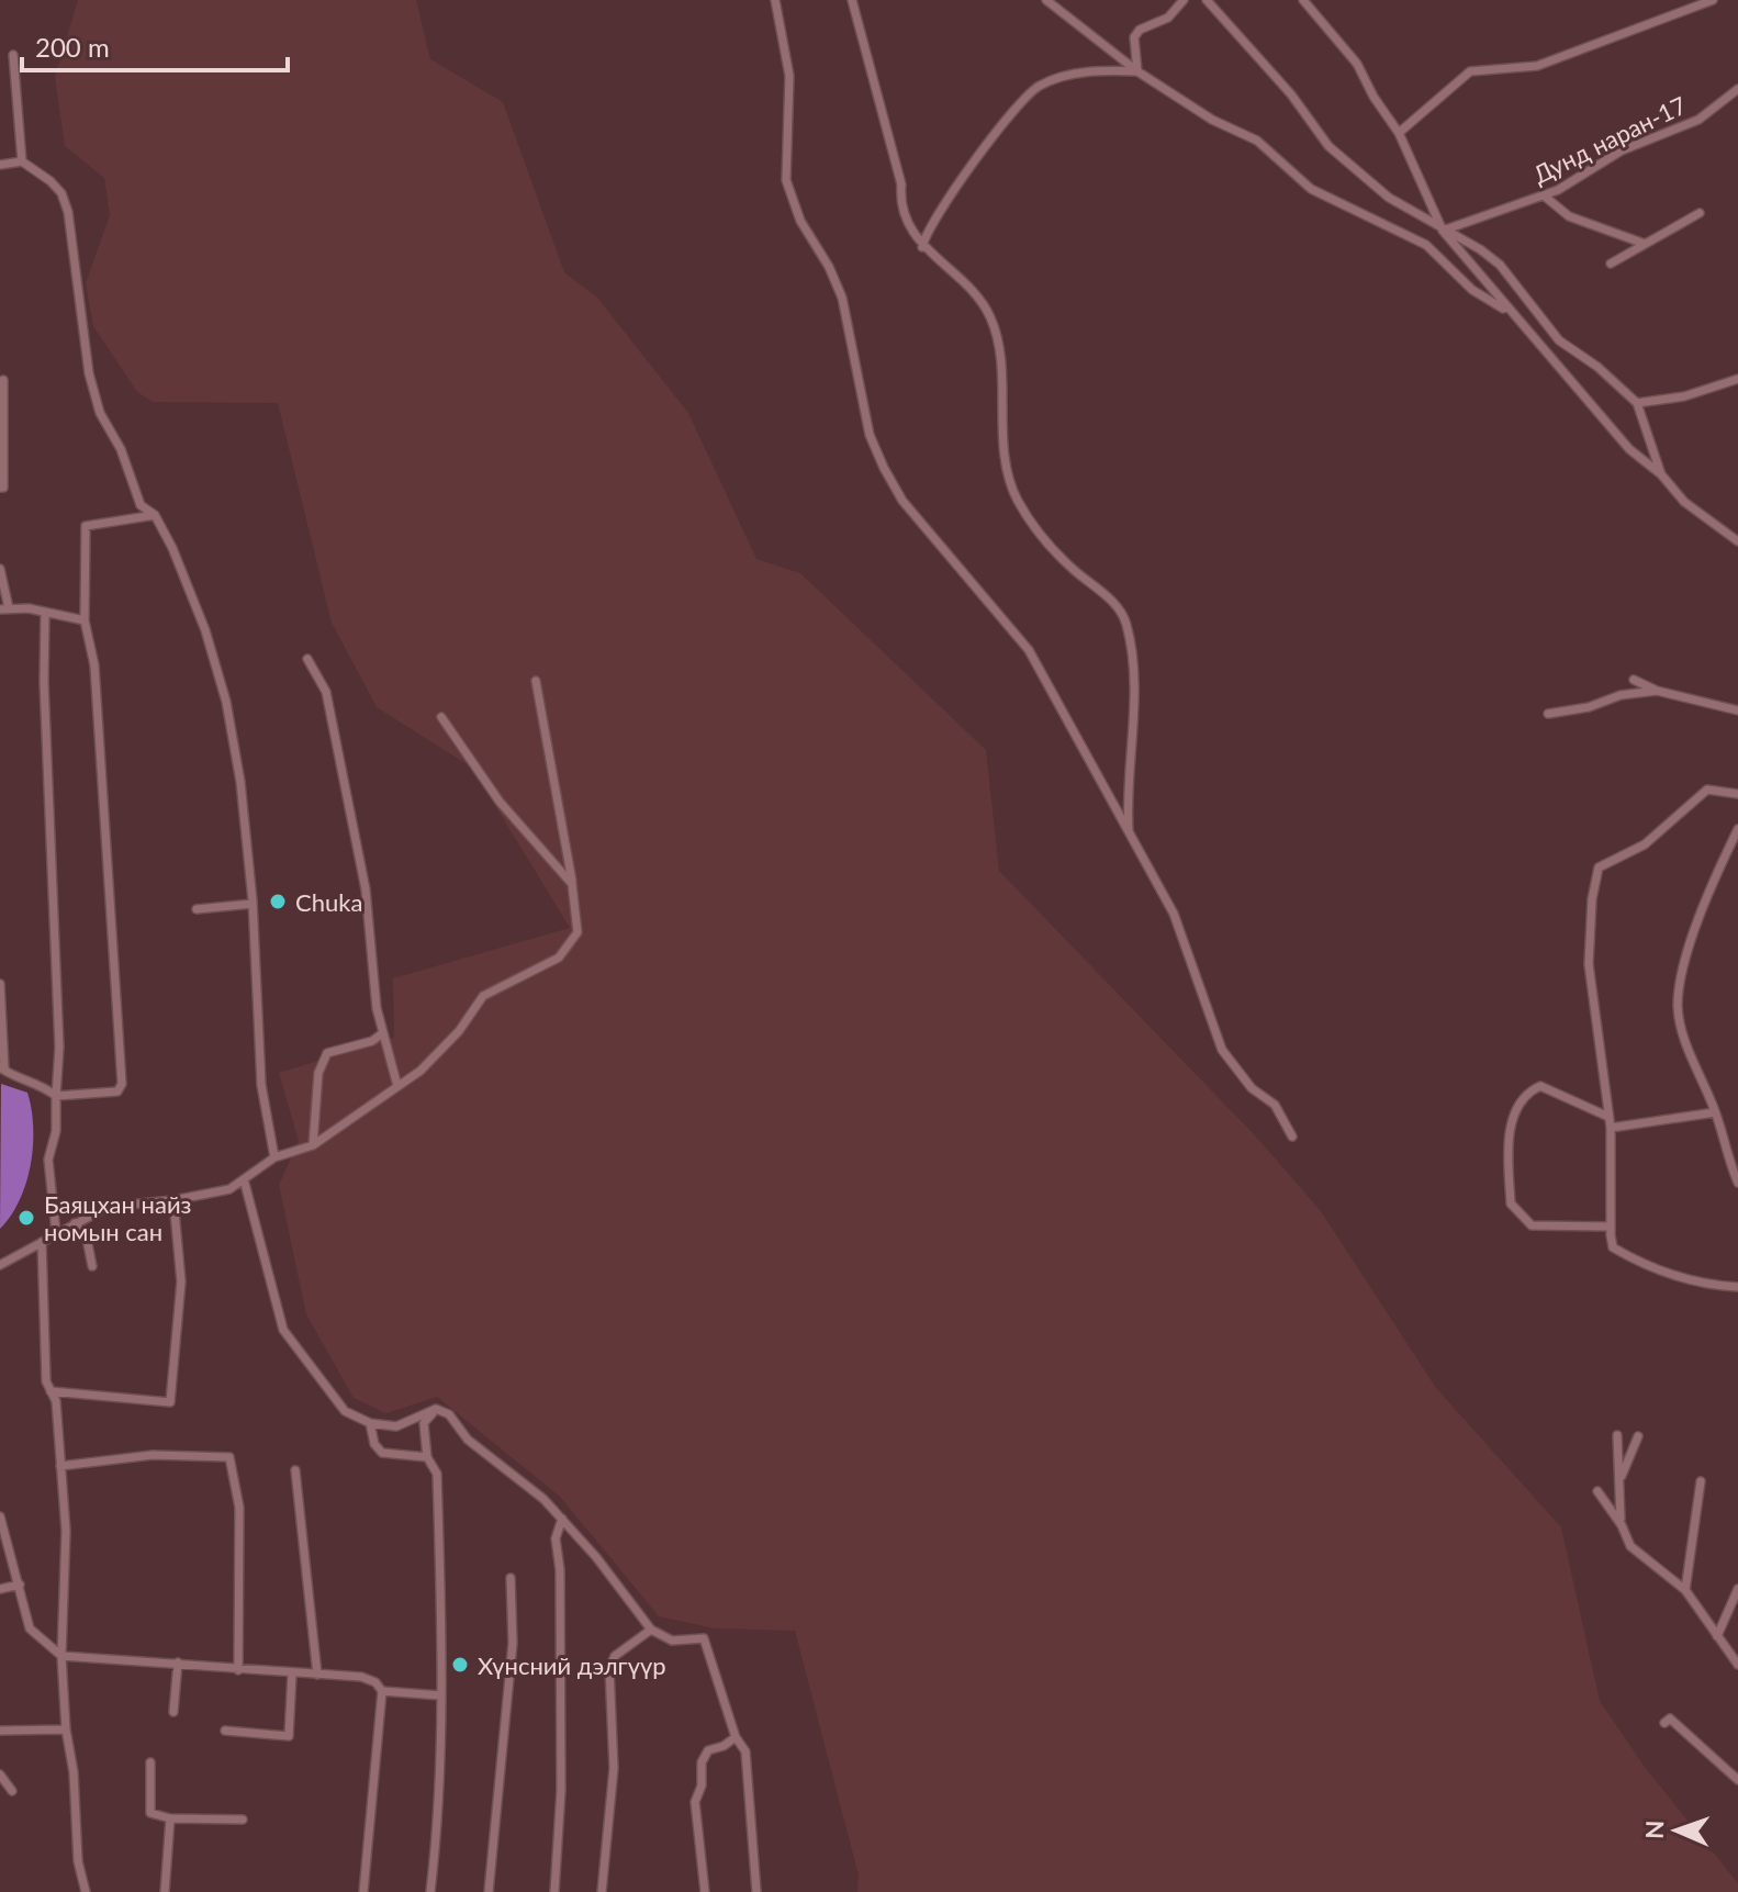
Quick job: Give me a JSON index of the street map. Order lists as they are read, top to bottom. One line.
{"streets":{"street":["Дунд наран-17"]},"places":["Chuka","Баяцхан найз номын сан","Хүнсний дэлгүүр"],"scale_bar":"200 m","north":"left"}
